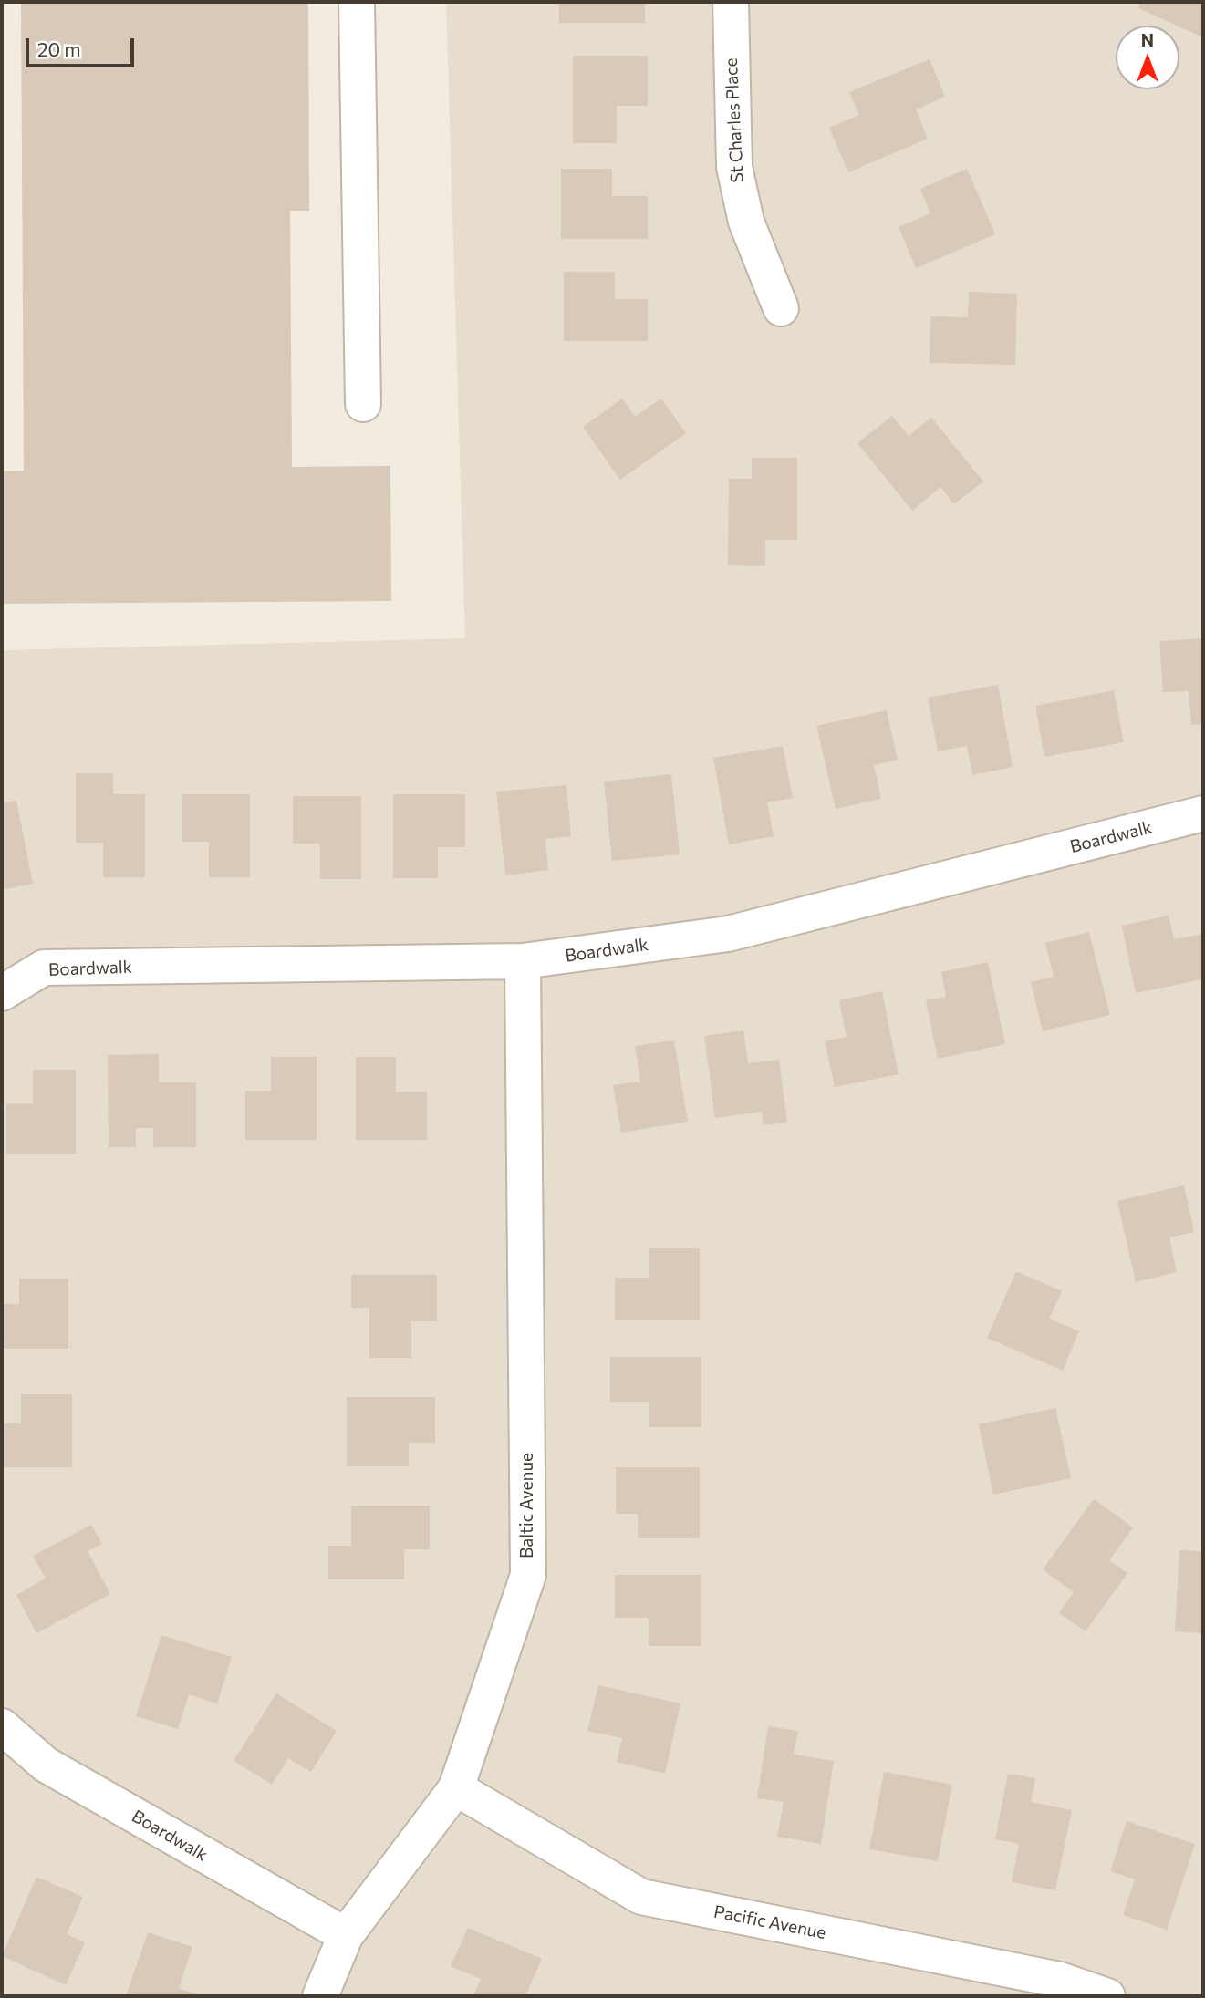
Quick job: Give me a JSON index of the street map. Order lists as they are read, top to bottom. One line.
{"streets":{"street":["St Charles Place","Boardwalk","Baltic Avenue","Pacific Avenue"]},"crossings":[["Boardwalk","Baltic Avenue"],["Baltic Avenue","Pacific Avenue"]],"scale_bar":"20 m","north":"top"}
